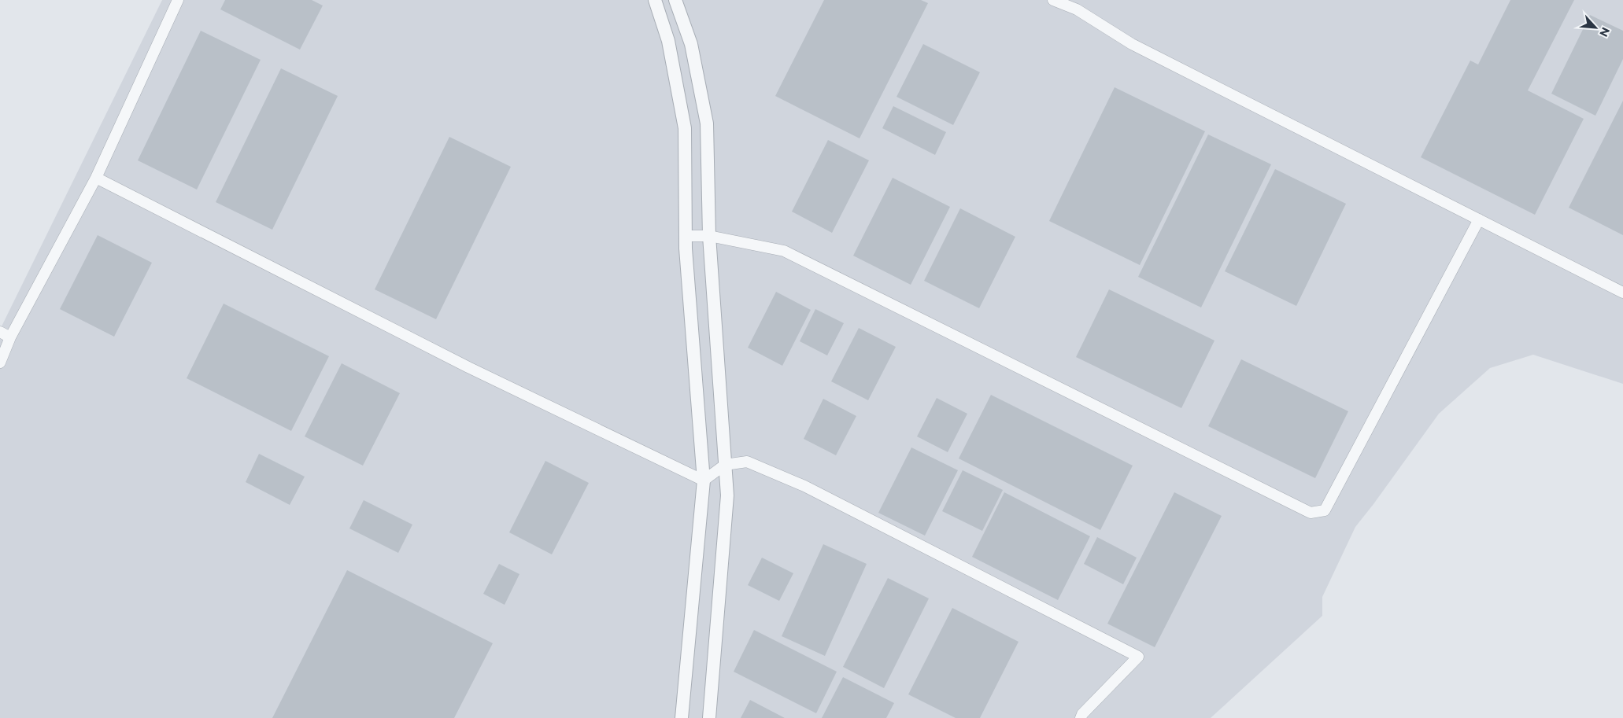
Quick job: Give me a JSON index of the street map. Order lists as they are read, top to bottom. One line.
{"north":"bottom right"}
